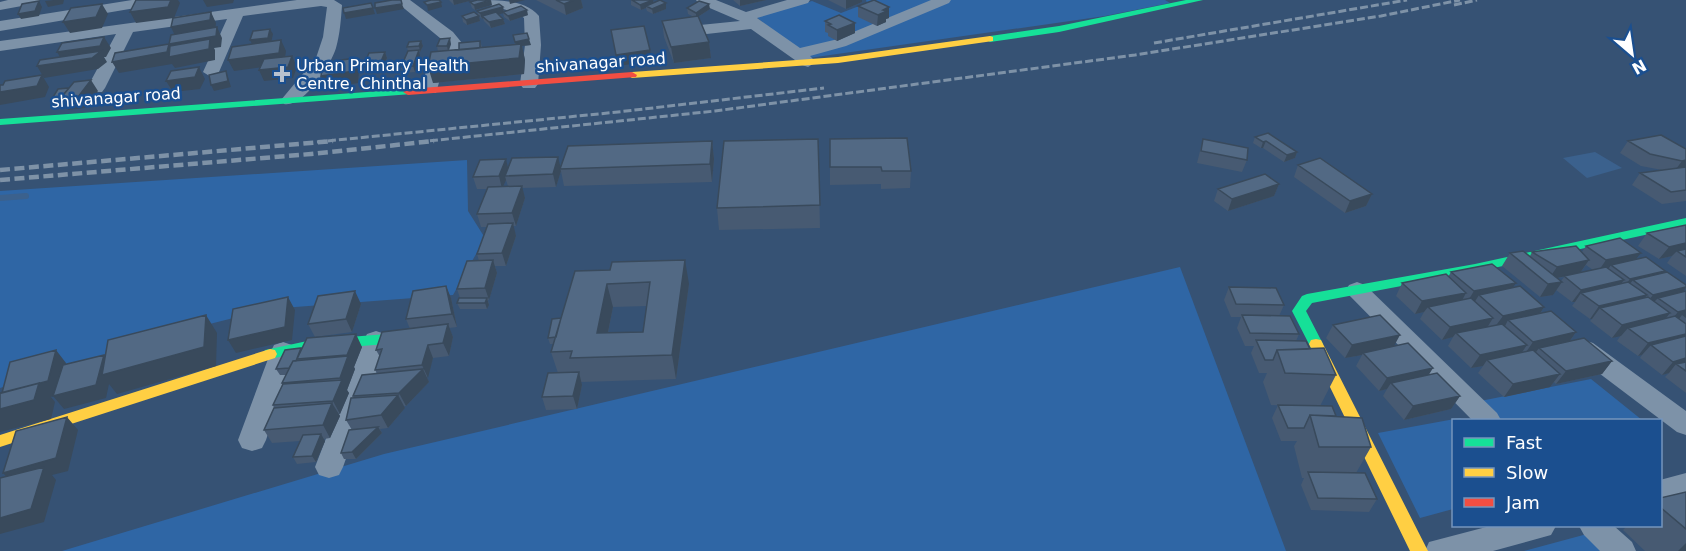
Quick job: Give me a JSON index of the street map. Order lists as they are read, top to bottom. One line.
{"streets":{"street":["shivanagar road"]},"places":{"health":["Urban Primary Health Centre, Chinthal"]},"legend":["Fast","Slow","Jam"],"north":"bottom right"}
